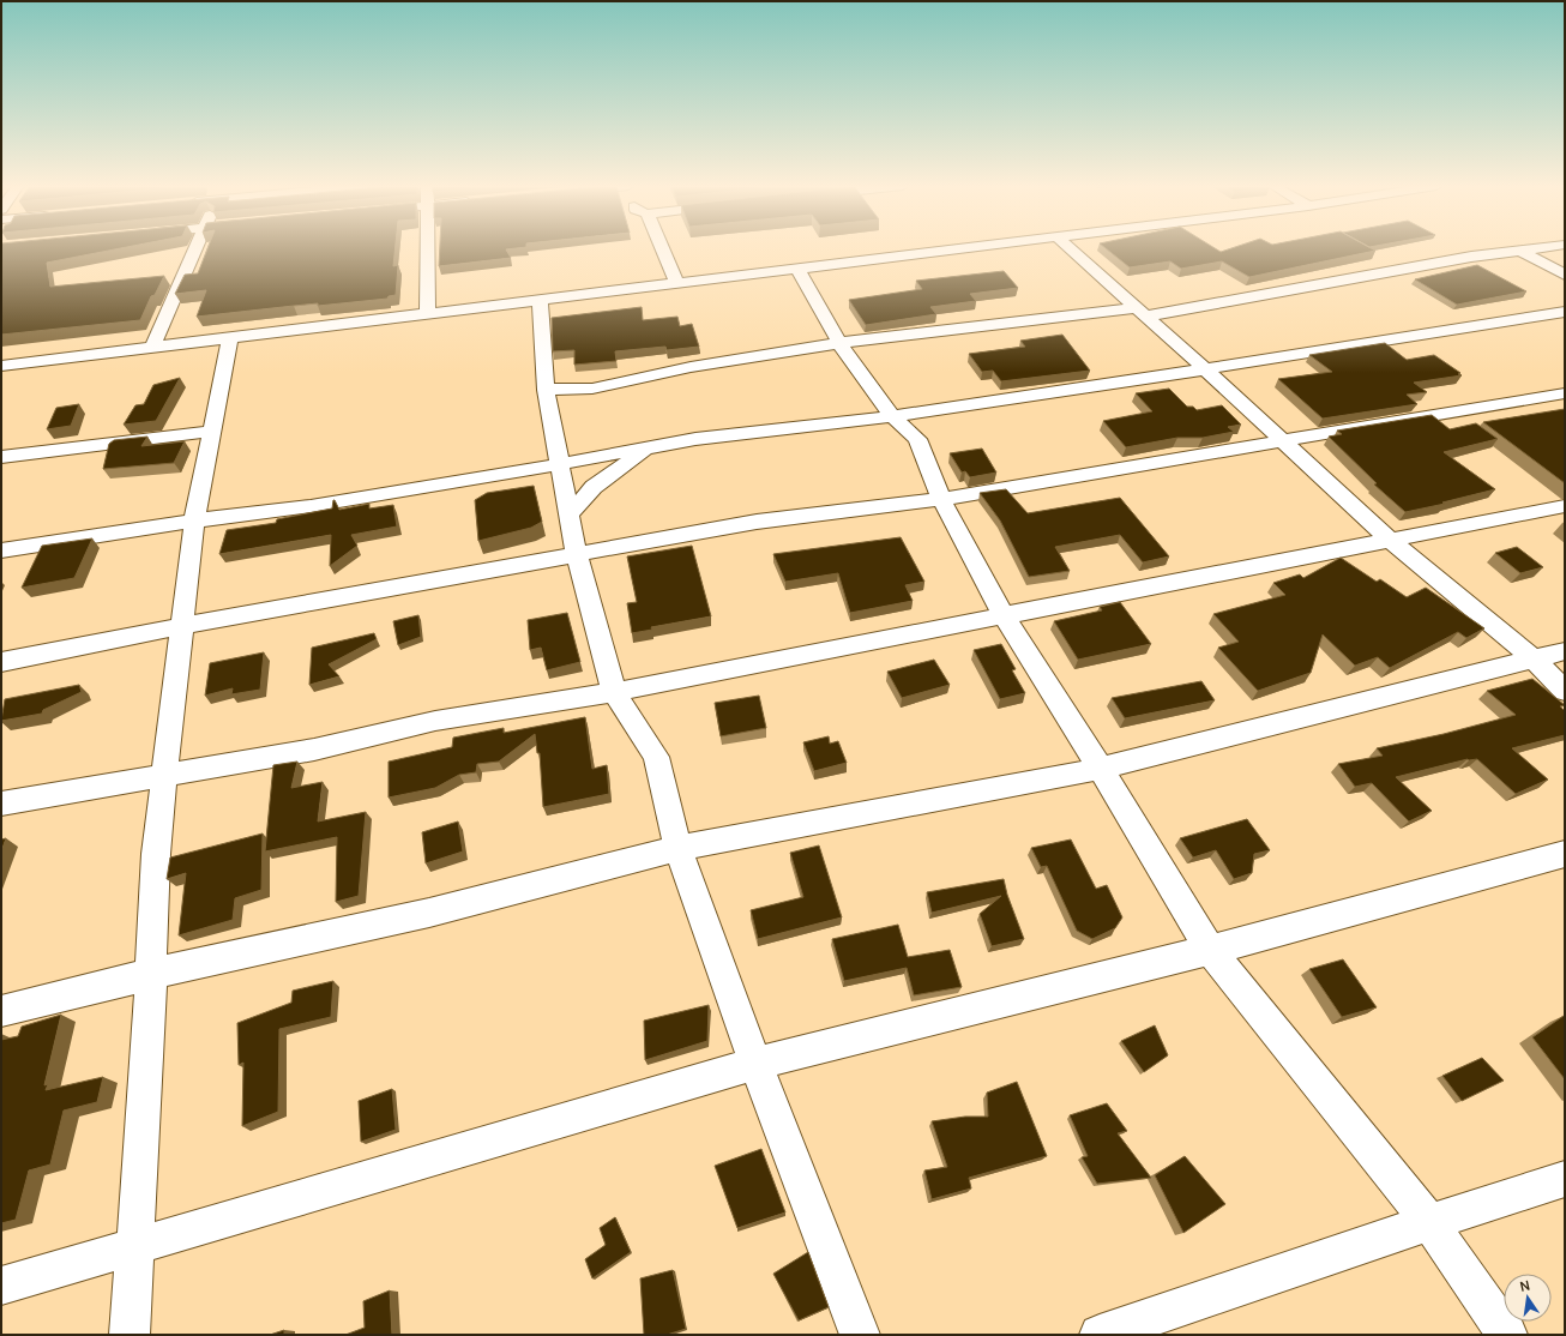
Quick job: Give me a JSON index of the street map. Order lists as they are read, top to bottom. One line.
{"north":"top"}
